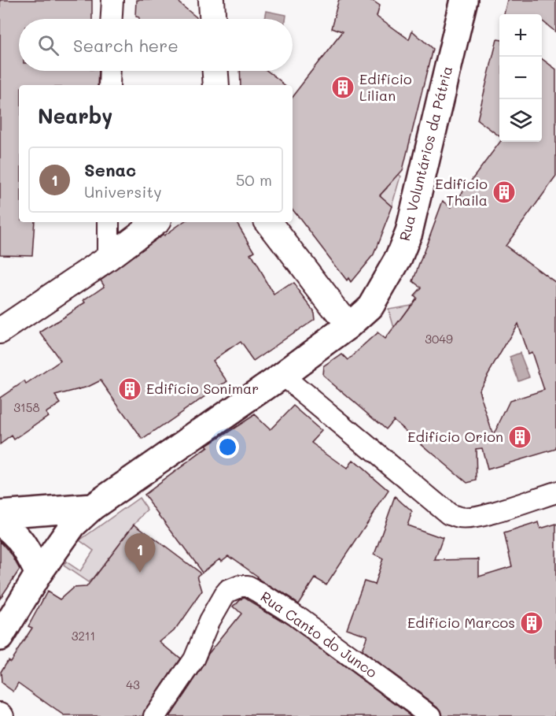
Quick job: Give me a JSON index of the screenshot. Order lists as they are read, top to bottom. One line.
{"streets":{"main road":["Rua Voluntários da Pátria"],"street":["Rua Canto do Junco"]},"places":{"building":["Edifício Lilian","Edifício Thaila","Edifício Sonimar","Edifício Orion","Edifício Marcos"]},"house_numbers":["3049","3158","3211","43"],"page":{"map_buttons":["+","−"],"search":"Search here","heading":"Nearby","list":[{"mark":"1","name":"Senac","note":"University","value":"50 m"}],"pins":"1"}}
